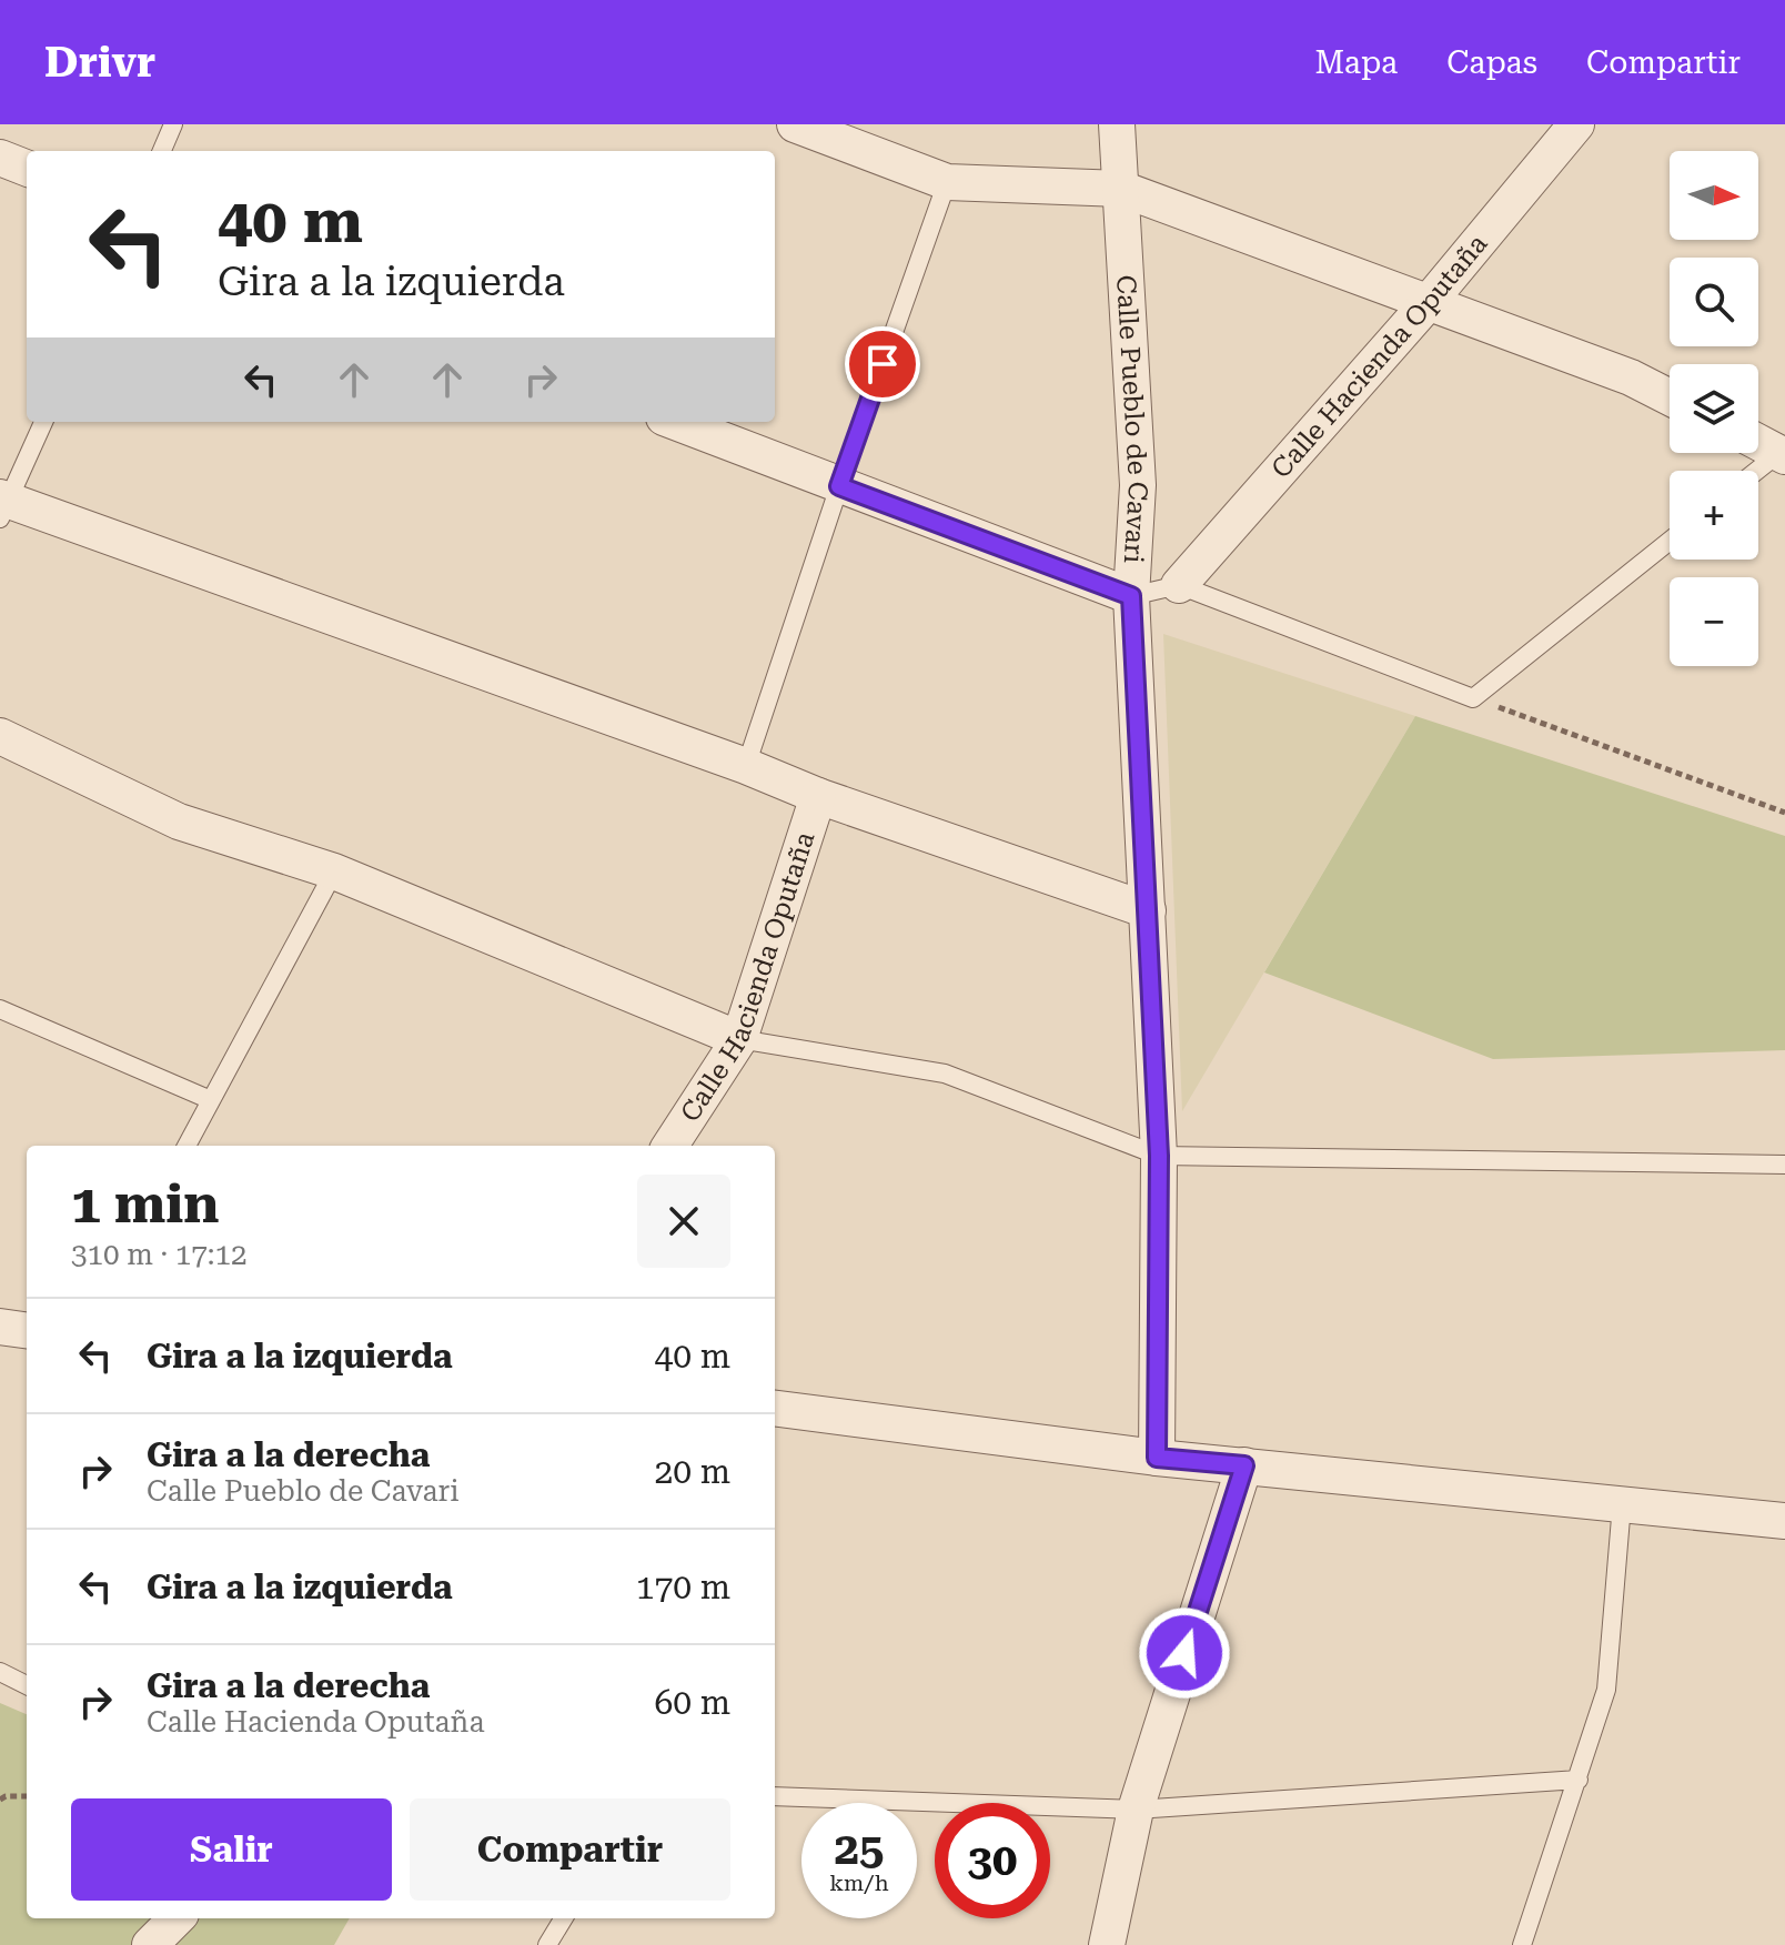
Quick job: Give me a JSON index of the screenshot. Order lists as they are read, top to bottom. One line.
{"streets":{"street":["Calle Hacienda Oputaña","Calle Pueblo de Cavari"]},"north":"right","page":{"header":"Drivr","nav":["Mapa","Capas","Compartir"],"map_buttons":["+","−"],"turn":["40 m","Gira a la izquierda"],"heading":["1 min","310 m · 17:12"],"list":[{"name":"Gira a la izquierda","value":"40 m"},{"name":"Gira a la derecha","note":"Calle Pueblo de Cavari","value":"20 m"},{"name":"Gira a la izquierda","value":"170 m"},{"name":"Gira a la derecha","note":"Calle Hacienda Oputaña","value":"60 m"}],"buttons":["Salir","Compartir"],"speed":"25 km/h","limit":"30"}}
